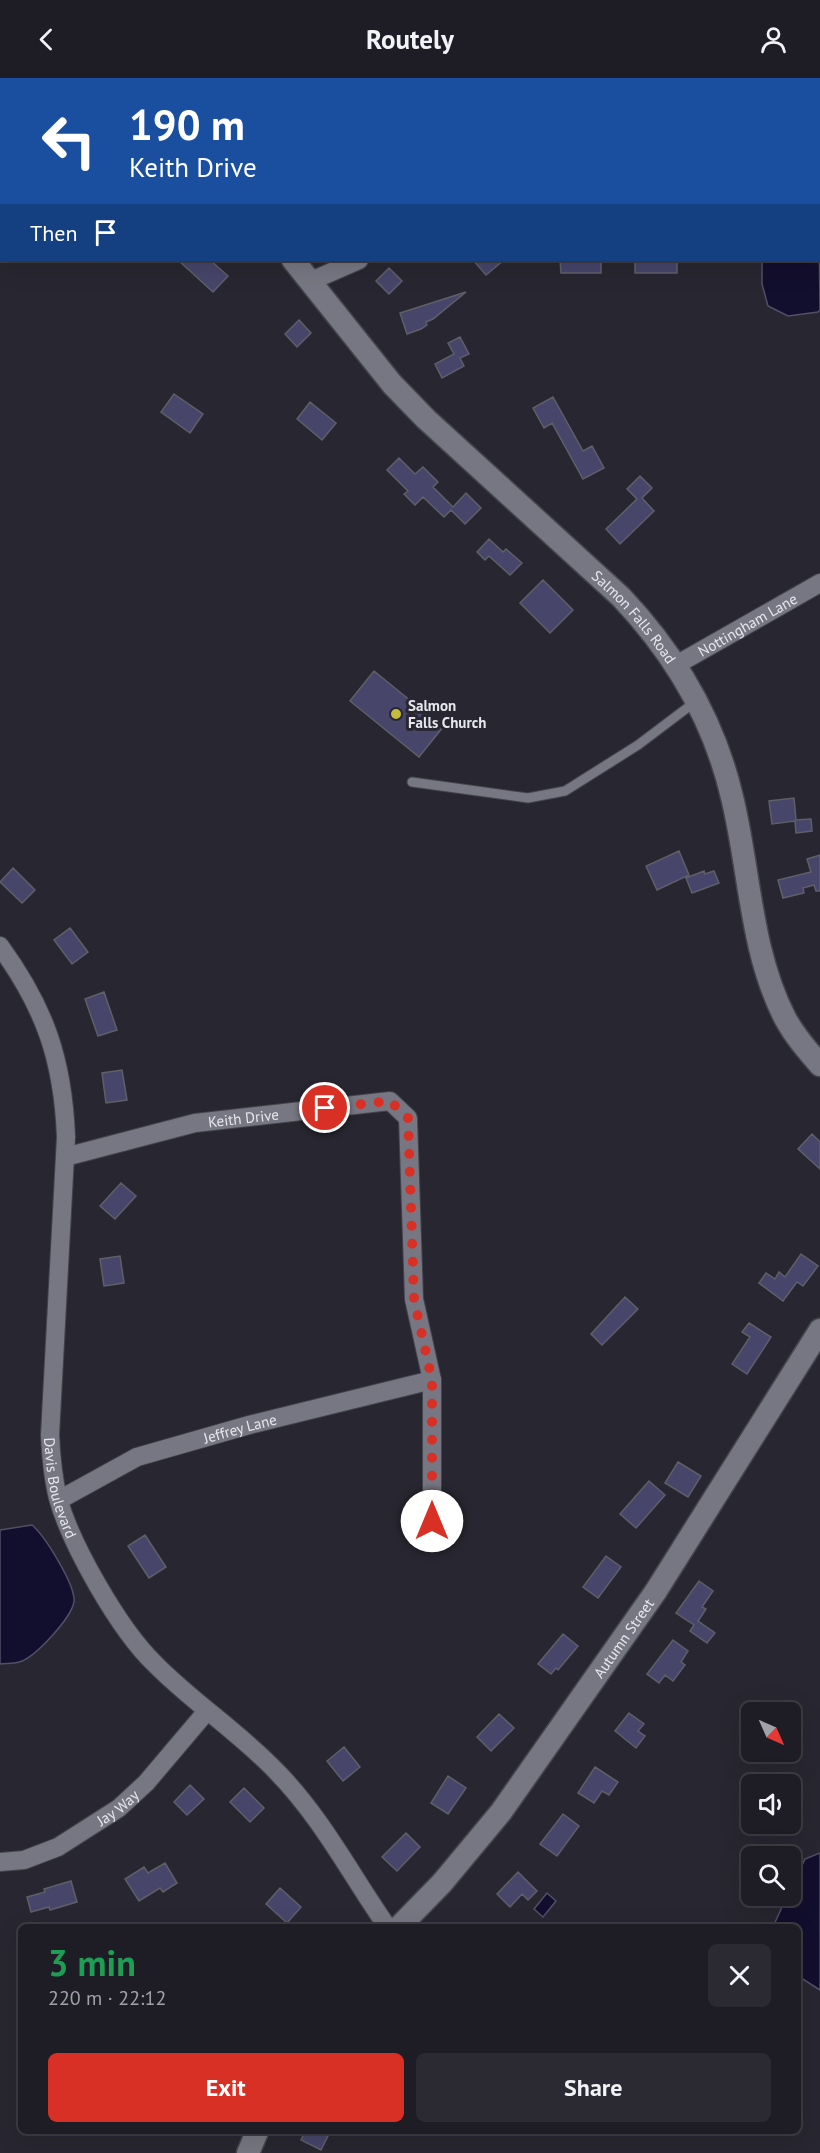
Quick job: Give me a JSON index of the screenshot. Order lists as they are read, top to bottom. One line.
{"streets":{"street":["Salmon Falls Road","Nottingham Lane","Keith Drive","Jeffrey Lane","Davis Boulevard","Autumn Street","Jay Way"]},"crossings":[["Salmon Falls Road","Nottingham Lane"],["Keith Drive","Jeffrey Lane"],["Keith Drive","Davis Boulevard"],["Jeffrey Lane","Davis Boulevard"],["Davis Boulevard","Jay Way"]],"places":["Salmon Falls Church"],"north":"bottom right","page":{"header":"Routely","turn":["190 m","Keith Drive"],"then":"Then","heading":["3 min","220 m · 22:12"],"buttons":["Exit","Share"]}}
